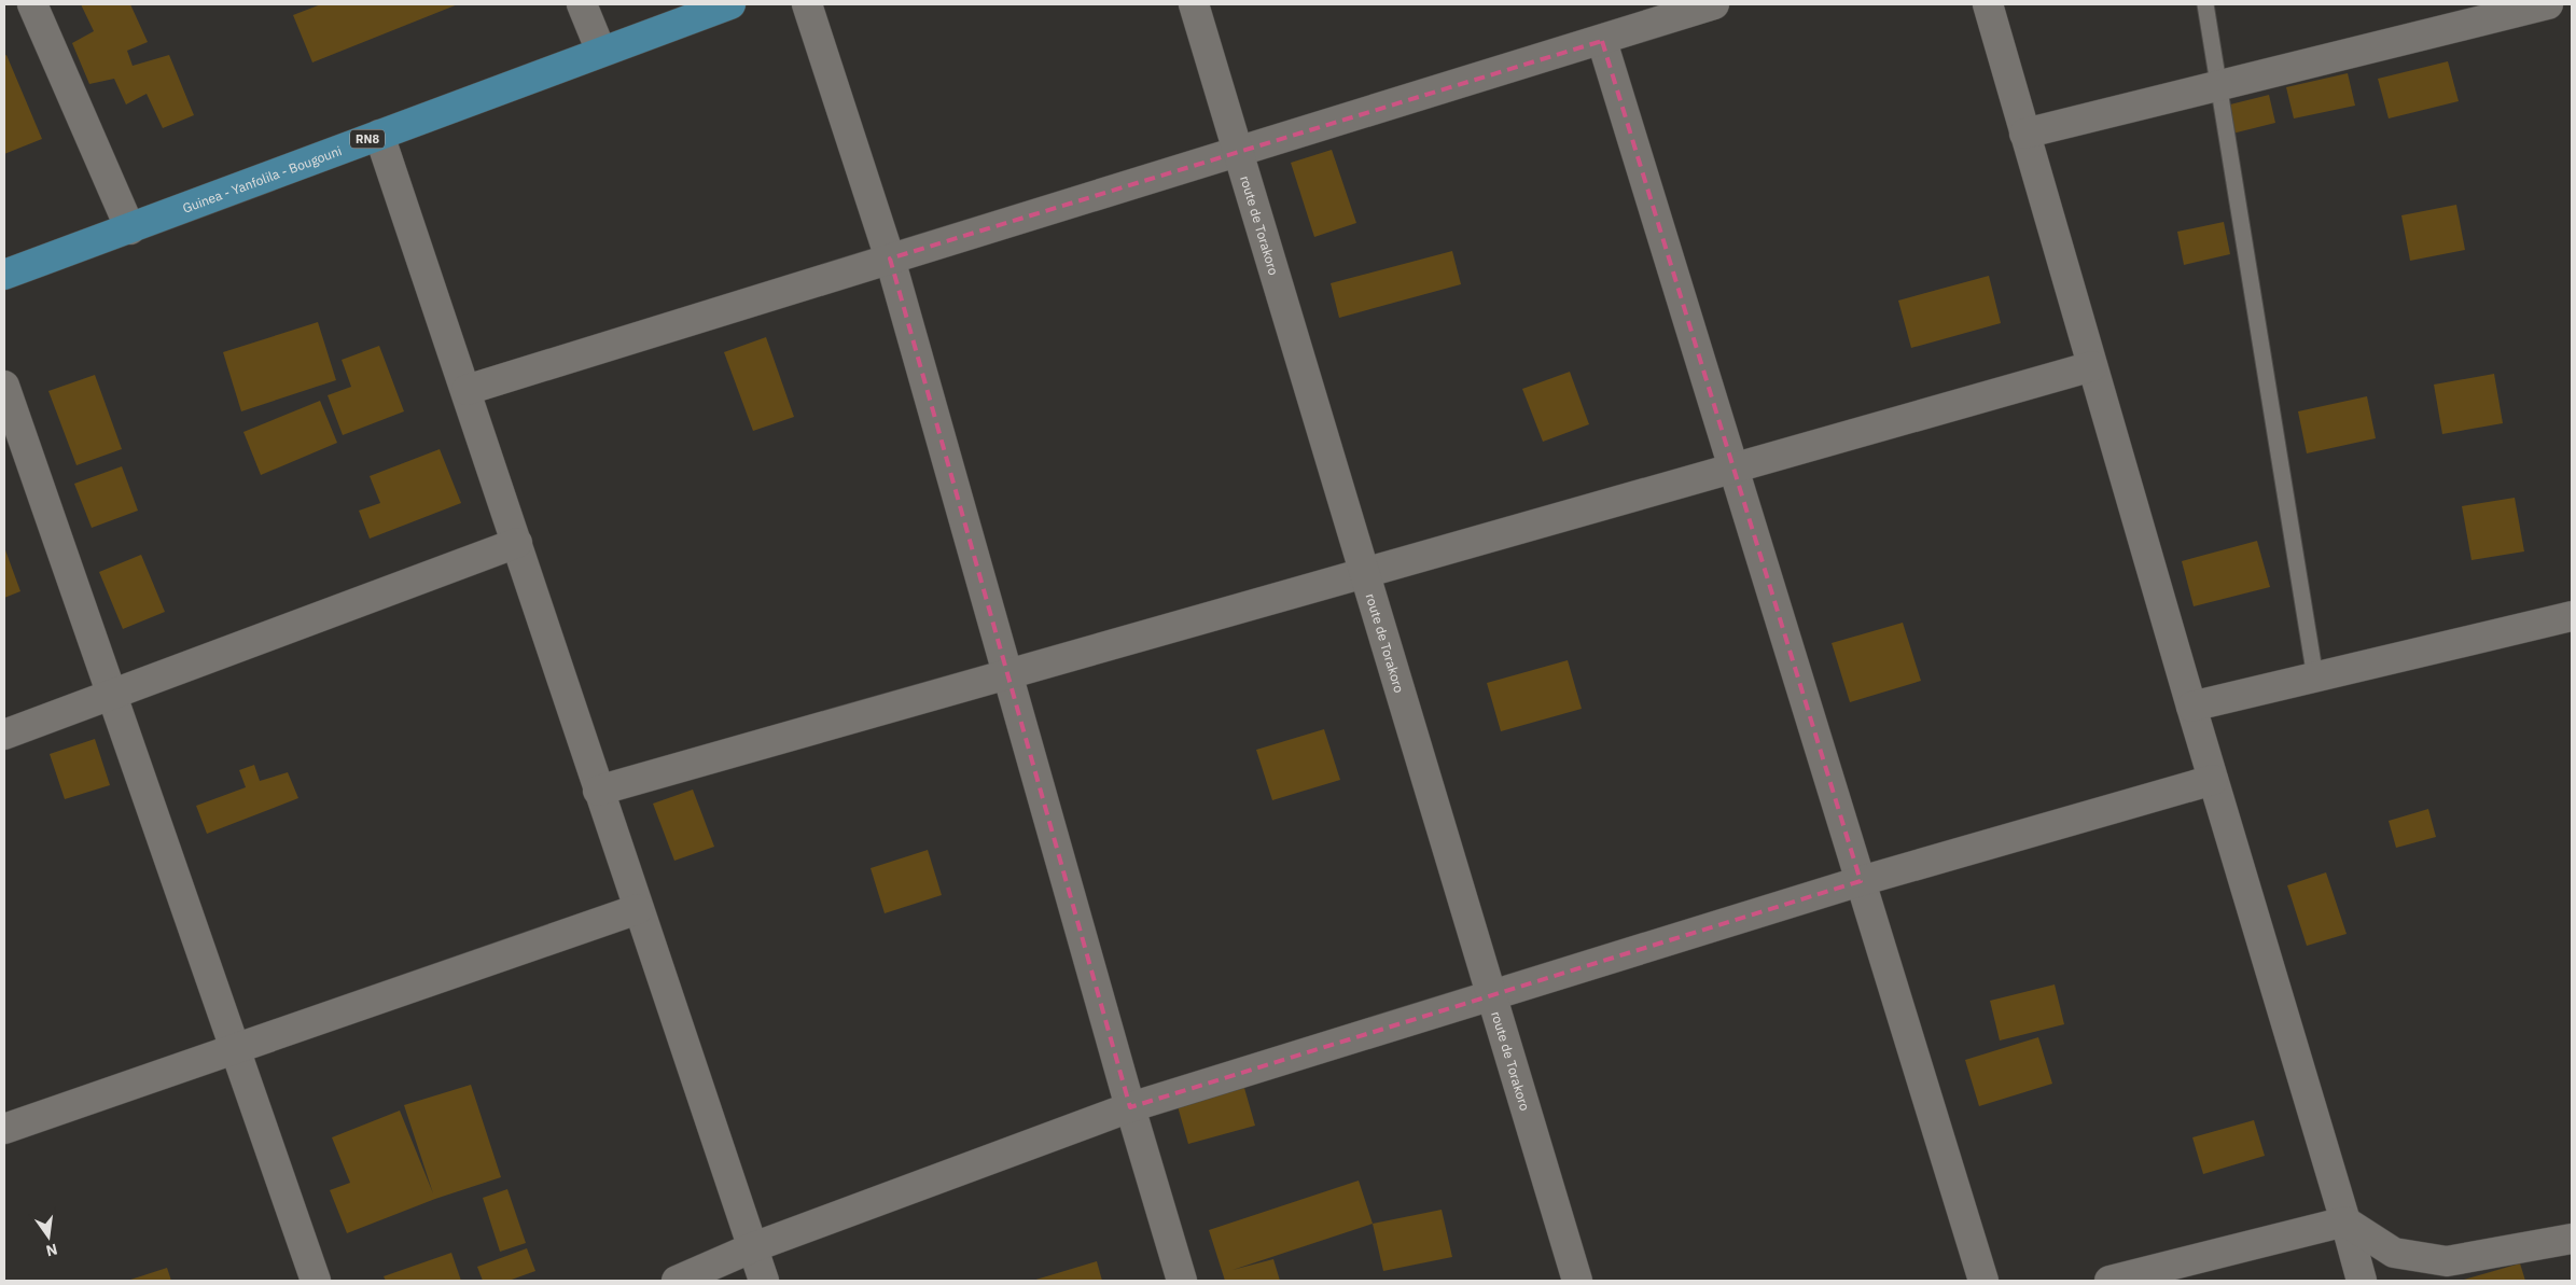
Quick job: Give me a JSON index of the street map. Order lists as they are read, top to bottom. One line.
{"streets":{"main road":["RN8","Guinea - Yanfolila - Bougouni"],"street":["route de Torakoro"]},"north":"bottom"}
